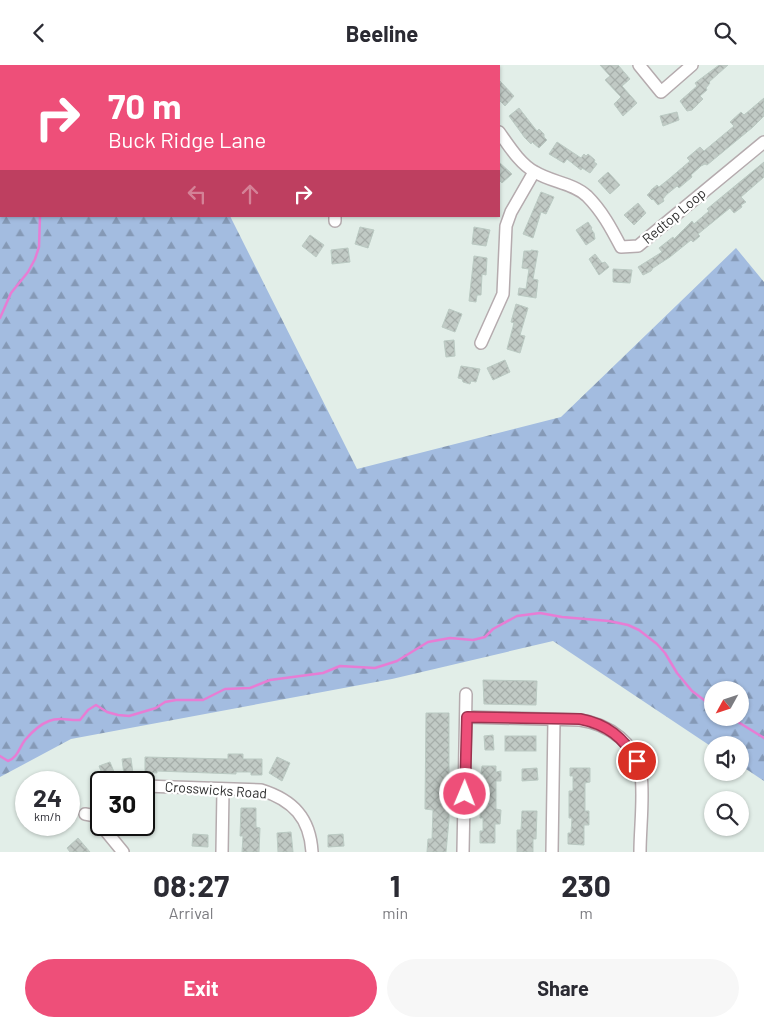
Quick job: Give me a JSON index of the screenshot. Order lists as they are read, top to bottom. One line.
{"streets":{"street":["Redtop Loop","Crosswicks Road"]},"north":"bottom left","page":{"header":"Beeline","turn":["70 m","Buck Ridge Lane"],"speed":"24 km/h","limit":"30","eta":["08:27","Arrival","1","min","230","m"],"buttons":["Exit","Share"]}}
